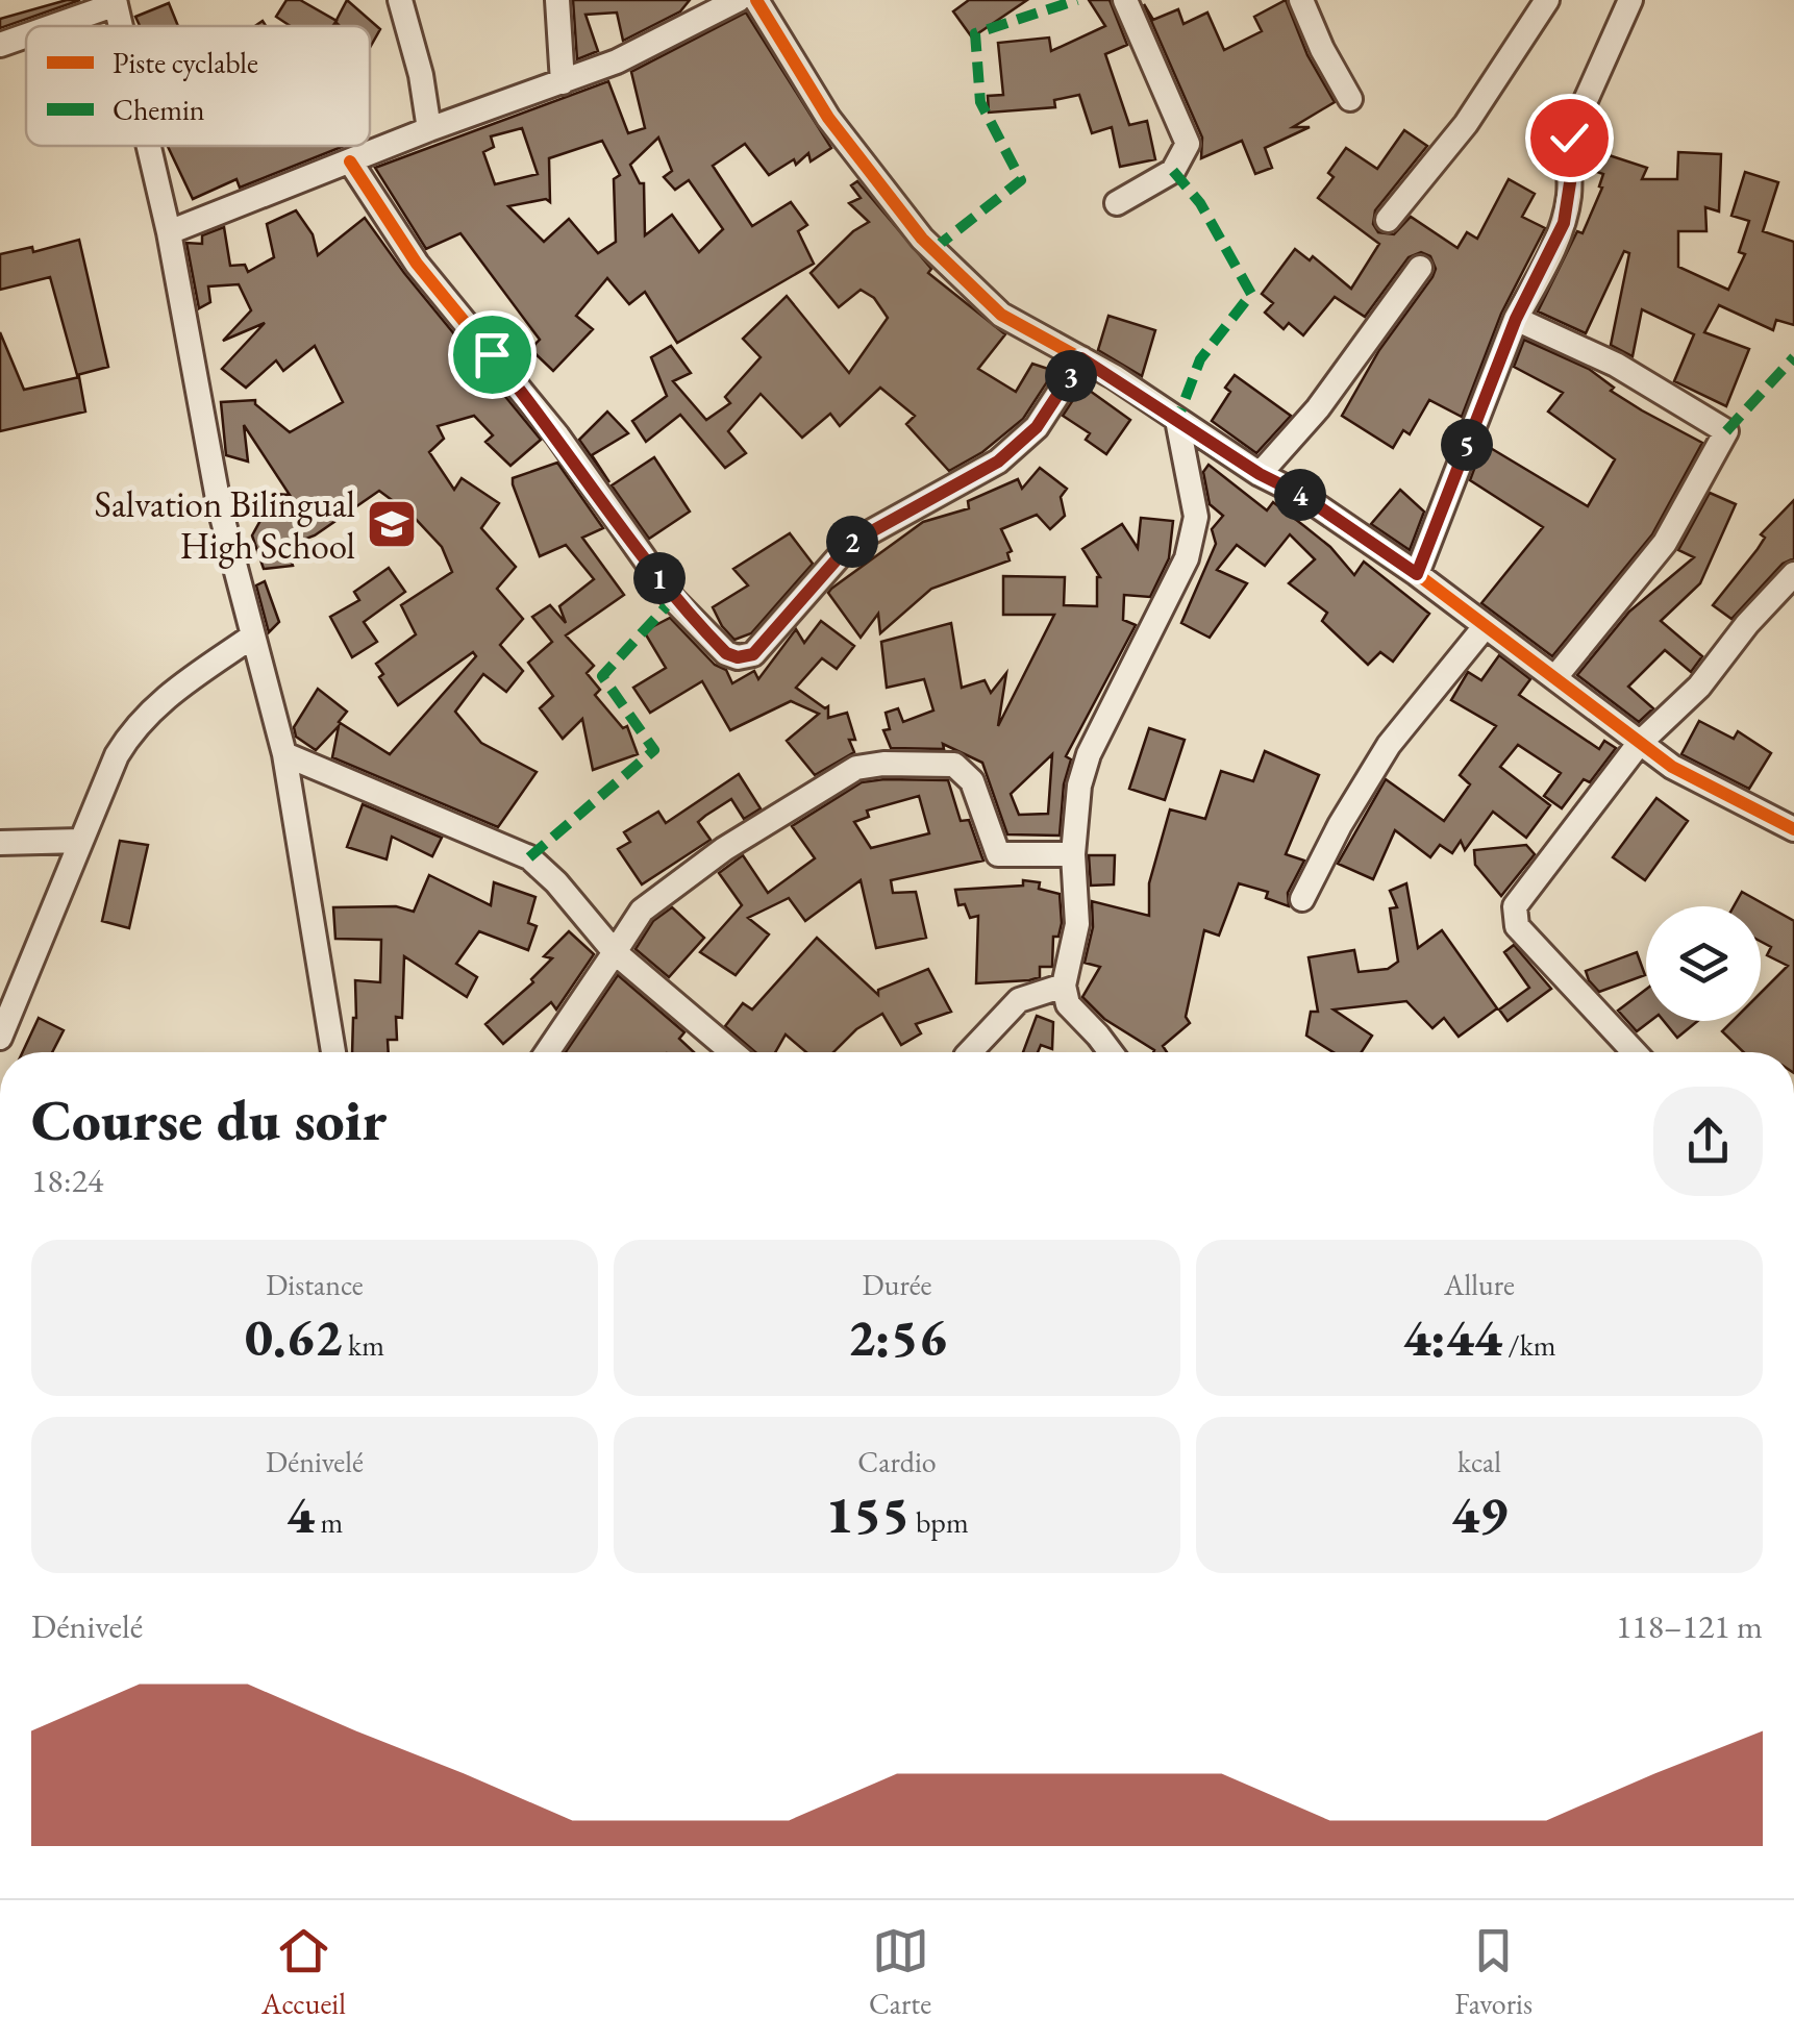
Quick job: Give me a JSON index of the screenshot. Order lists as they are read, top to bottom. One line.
{"places":{"school or university":["Salvation Bilingual High School"]},"legend":["Piste cyclable","Chemin"],"page":{"pins":["3","5","4","2","1"],"heading":["Course du soir","18:24"],"stats":[["Distance","0.62 km"],["Durée","2:56"],["Allure","4:44 /km"],["Dénivelé","4 m"],["Cardio","155 bpm"],["kcal","49"]],"chart":["Dénivelé","118–121 m"],"tabs":["Accueil","Carte","Favoris"]}}
